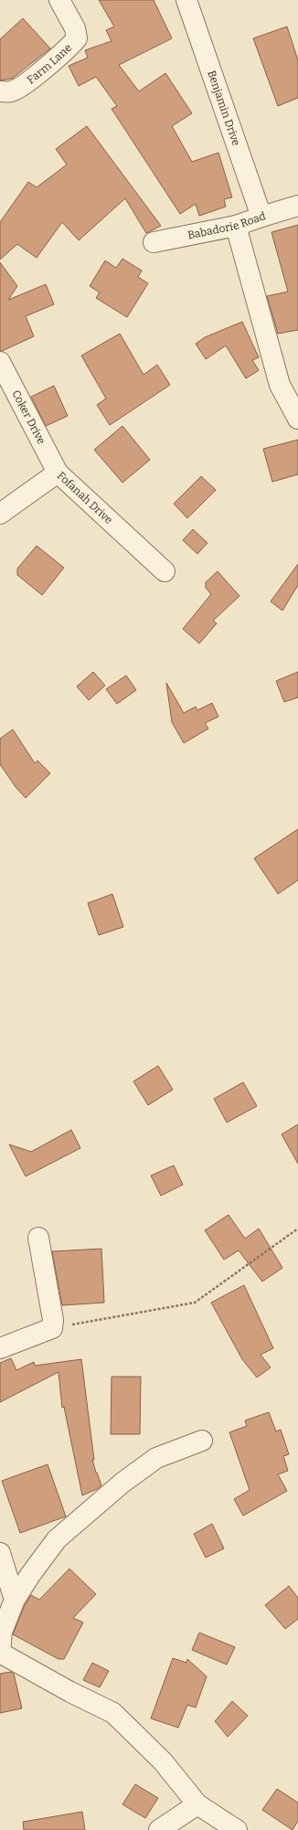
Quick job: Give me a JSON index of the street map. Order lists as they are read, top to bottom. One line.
{"streets":{"street":["Farm Lane","Benjamin Drive","Babadorie Road","Coker Drive","Fofanah Drive"]},"crossings":[["Benjamin Drive","Babadorie Road"],["Coker Drive","Fofanah Drive"]]}
